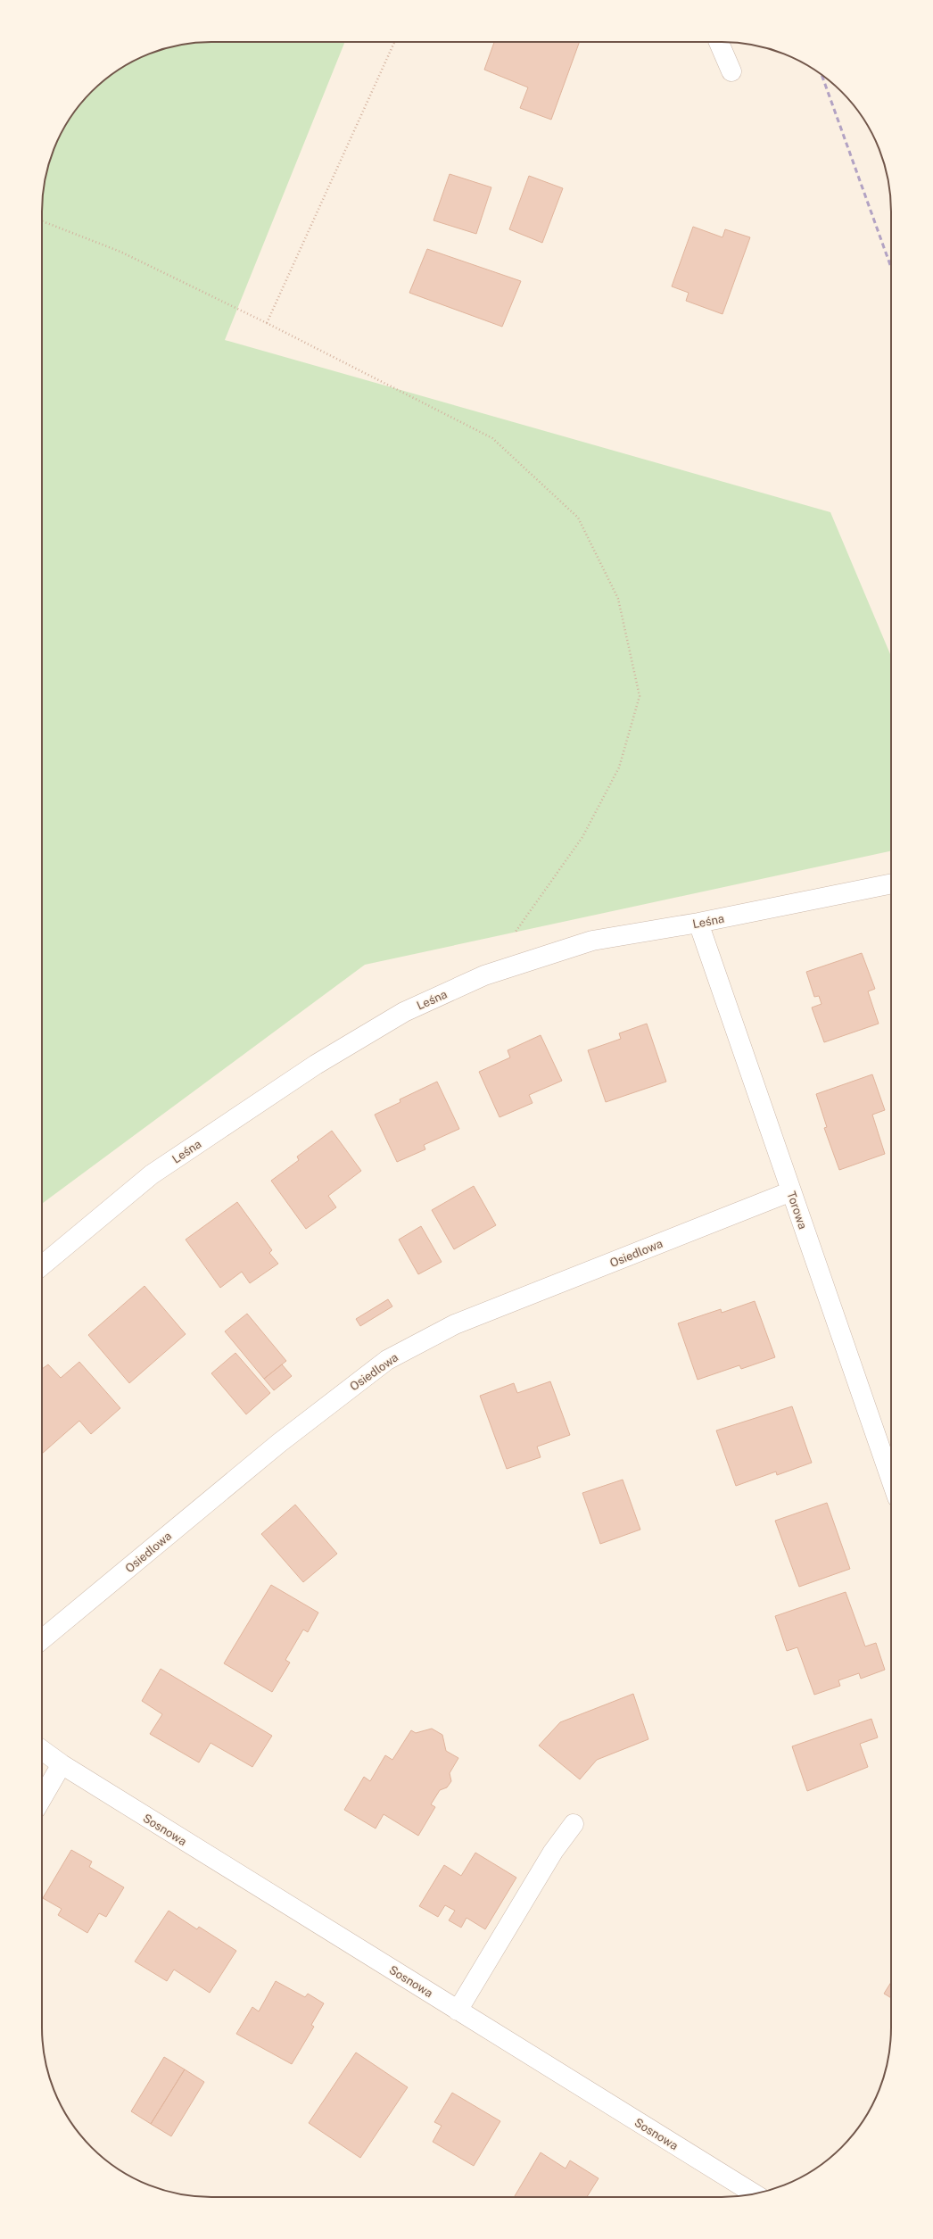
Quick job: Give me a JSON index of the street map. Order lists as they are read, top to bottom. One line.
{"streets":{"street":["Leśna","Torowa","Osiedlowa","Sosnowa"]},"crossings":[["Leśna","Torowa"],["Torowa","Osiedlowa"]]}
